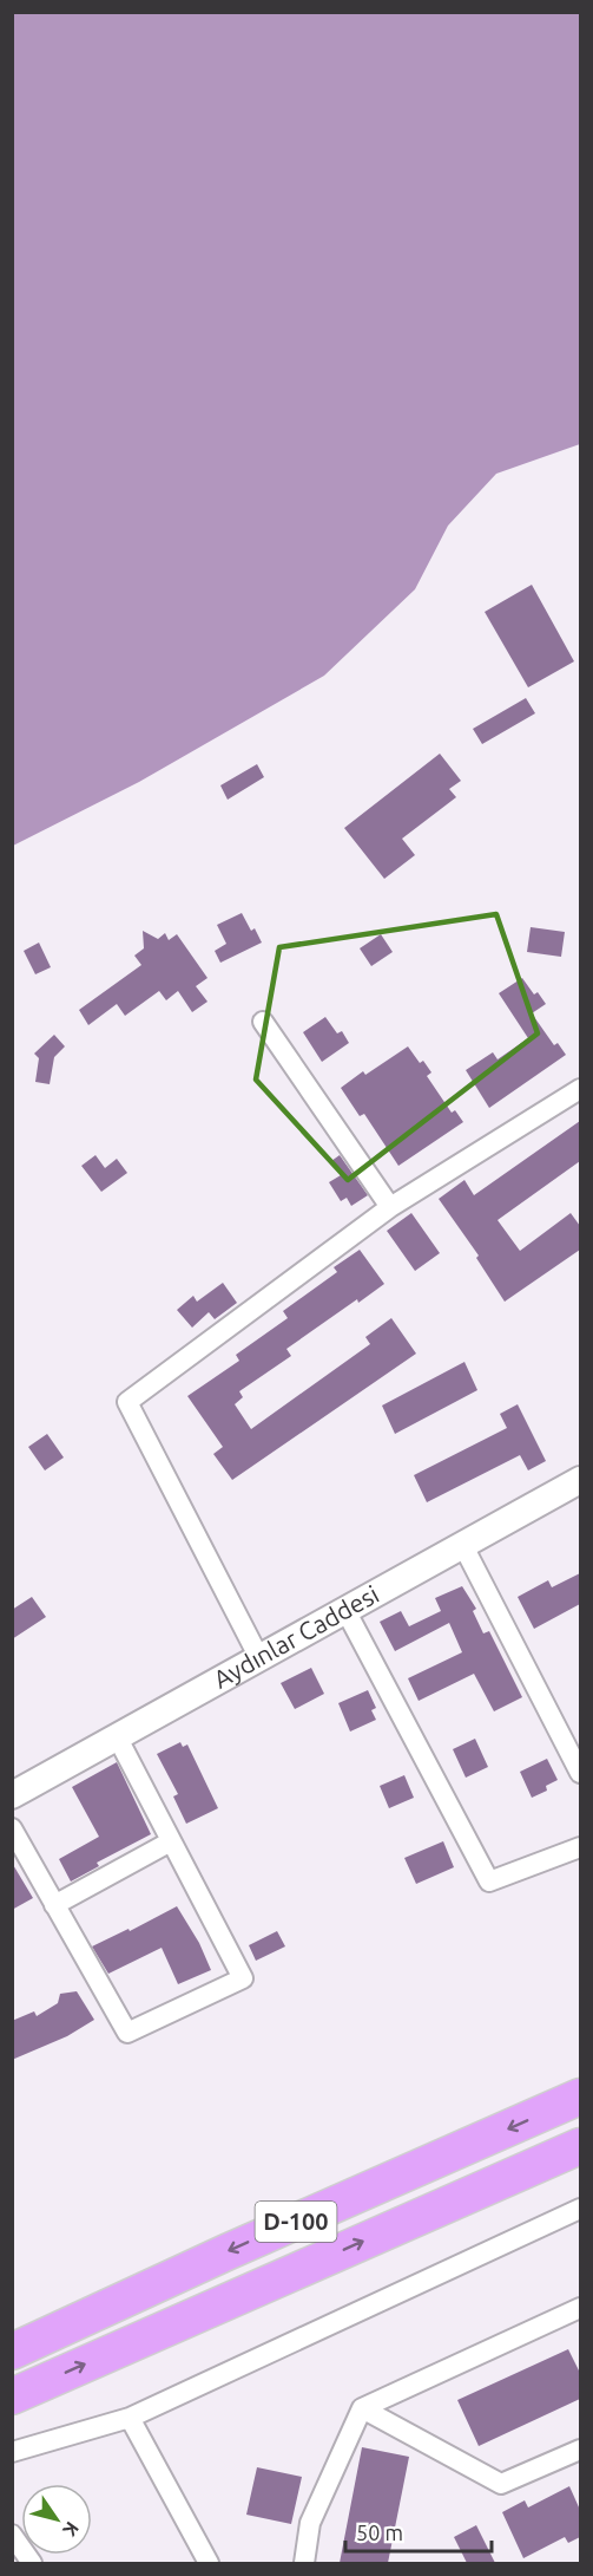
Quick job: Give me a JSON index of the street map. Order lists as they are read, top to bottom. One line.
{"streets":{"highway":["D-100"],"street":["Aydınlar Caddesi"]},"scale_bar":"50 m","north":"bottom right"}
